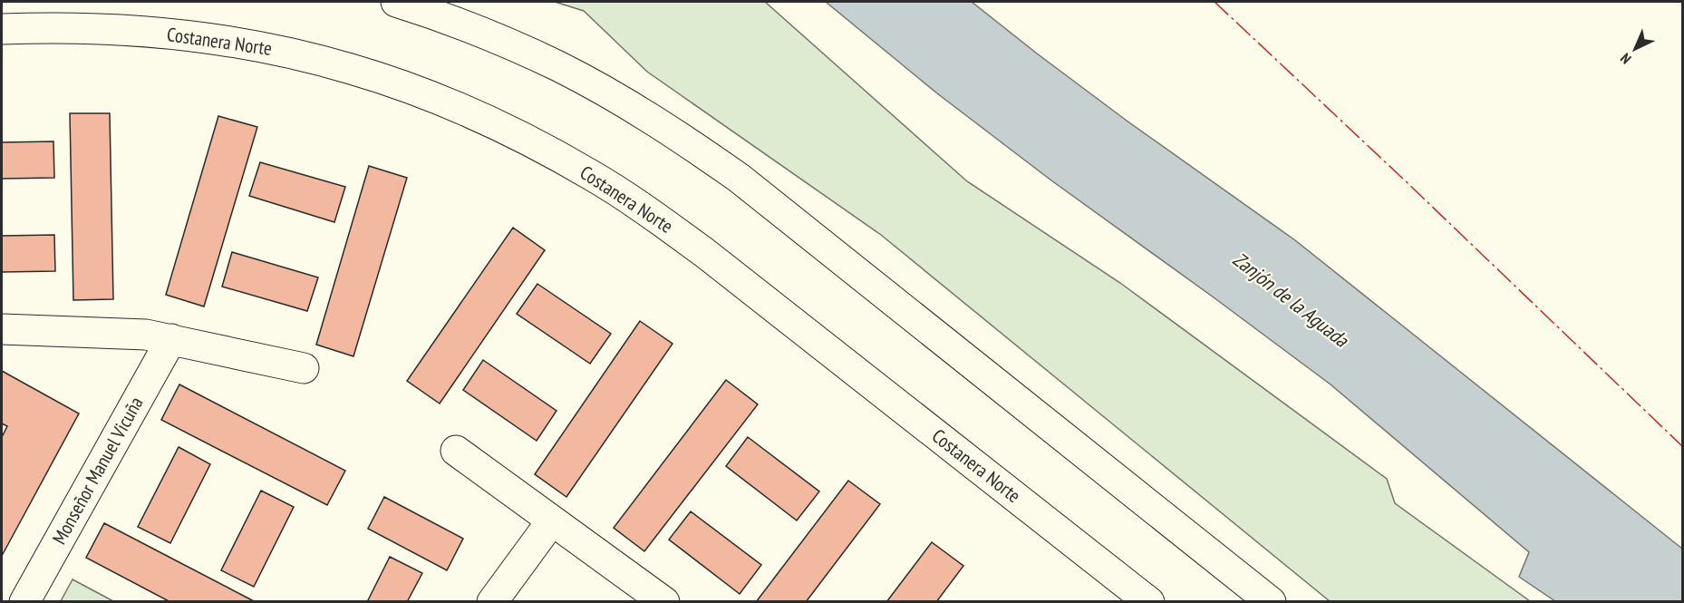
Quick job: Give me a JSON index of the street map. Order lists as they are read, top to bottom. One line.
{"streets":{"street":["Costanera Norte","Monseñor Manuel Vicuña"]},"water":["Zanjón de la Aguada"],"north":"bottom left"}
